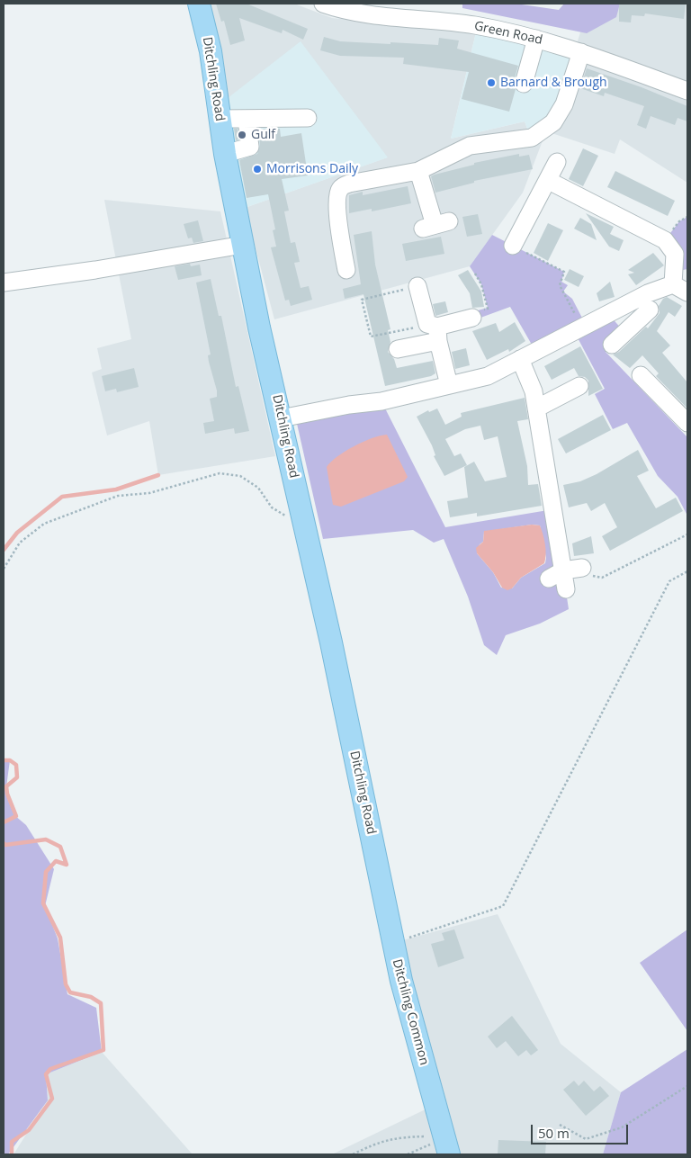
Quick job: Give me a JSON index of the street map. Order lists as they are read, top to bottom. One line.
{"streets":{"main road":["Ditchling Road","Ditchling Common"],"street":["Green Road"]},"crossings":[["Ditchling Road","Ditchling Common"]],"places":["Barnard & Brough","Gulf","Morrisons Daily"],"scale_bar":"50 m"}
